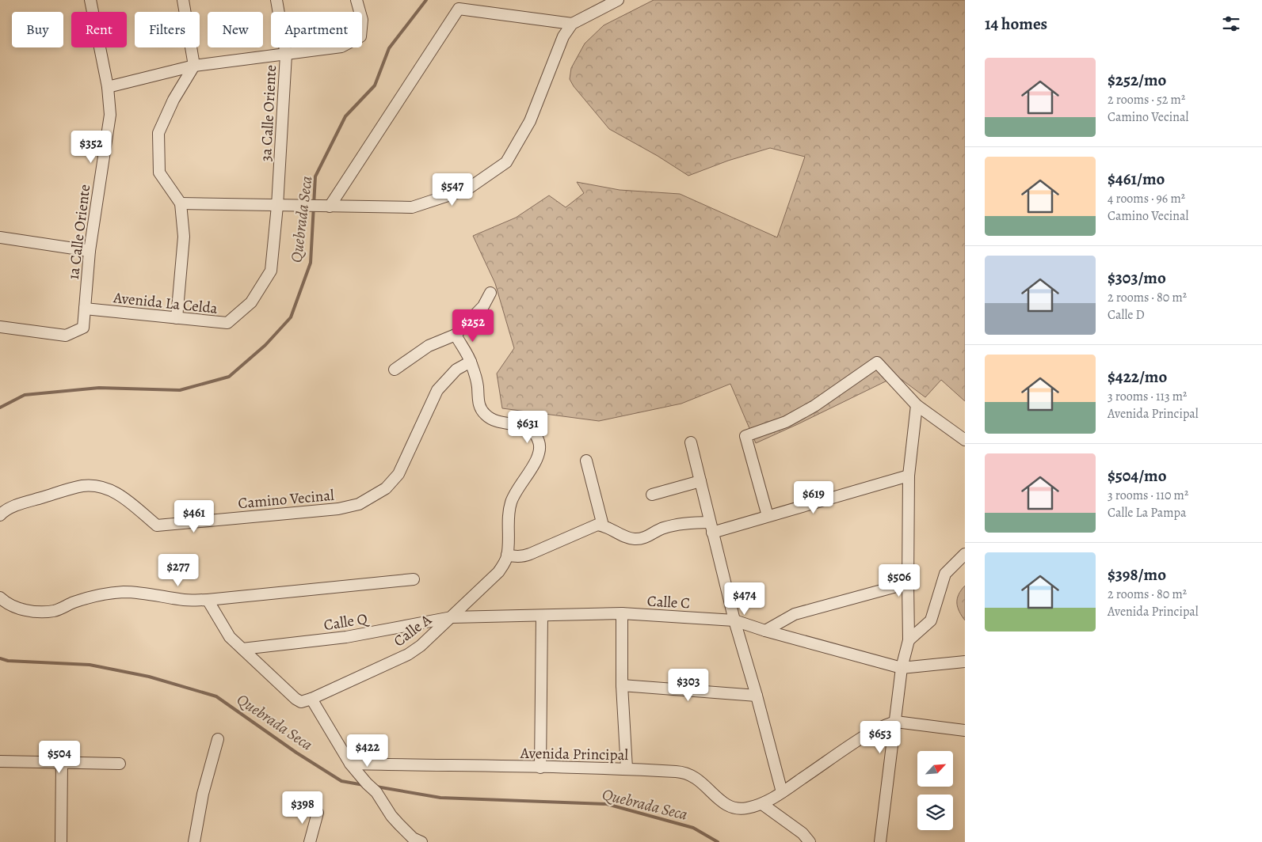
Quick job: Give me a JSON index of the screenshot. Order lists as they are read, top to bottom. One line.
{"streets":{"street":["3a Calle Oriente","1a Calle Oriente","Avenida La Celda","Camino Vecinal","Calle C","Calle Q","Calle A","Avenida Principal"]},"crossings":[["3a Calle Oriente","Avenida La Celda"],["1a Calle Oriente","Avenida La Celda"],["Calle C","Calle Q"],["Calle C","Calle A"],["Calle Q","Calle A"]],"water":["Quebrada Seca"],"north":"top right","page":{"heading":"14 homes","chip":["Buy","Rent","Filters","New","Apartment"],"list":[{"name":"$252/mo","note":"2 rooms · 52 m² · Camino Vecinal"},{"name":"$461/mo","note":"4 rooms · 96 m² · Camino Vecinal"},{"name":"$303/mo","note":"2 rooms · 80 m² · Calle D"},{"name":"$422/mo","note":"3 rooms · 113 m² · Avenida Principal"},{"name":"$504/mo","note":"3 rooms · 110 m² · Calle La Pampa"},{"name":"$398/mo","note":"2 rooms · 80 m² · Avenida Principal"}],"price":["$352","$547","$252","$631","$619","$461","$277","$506","$474","$303","$653","$422","$504","$398"]}}
